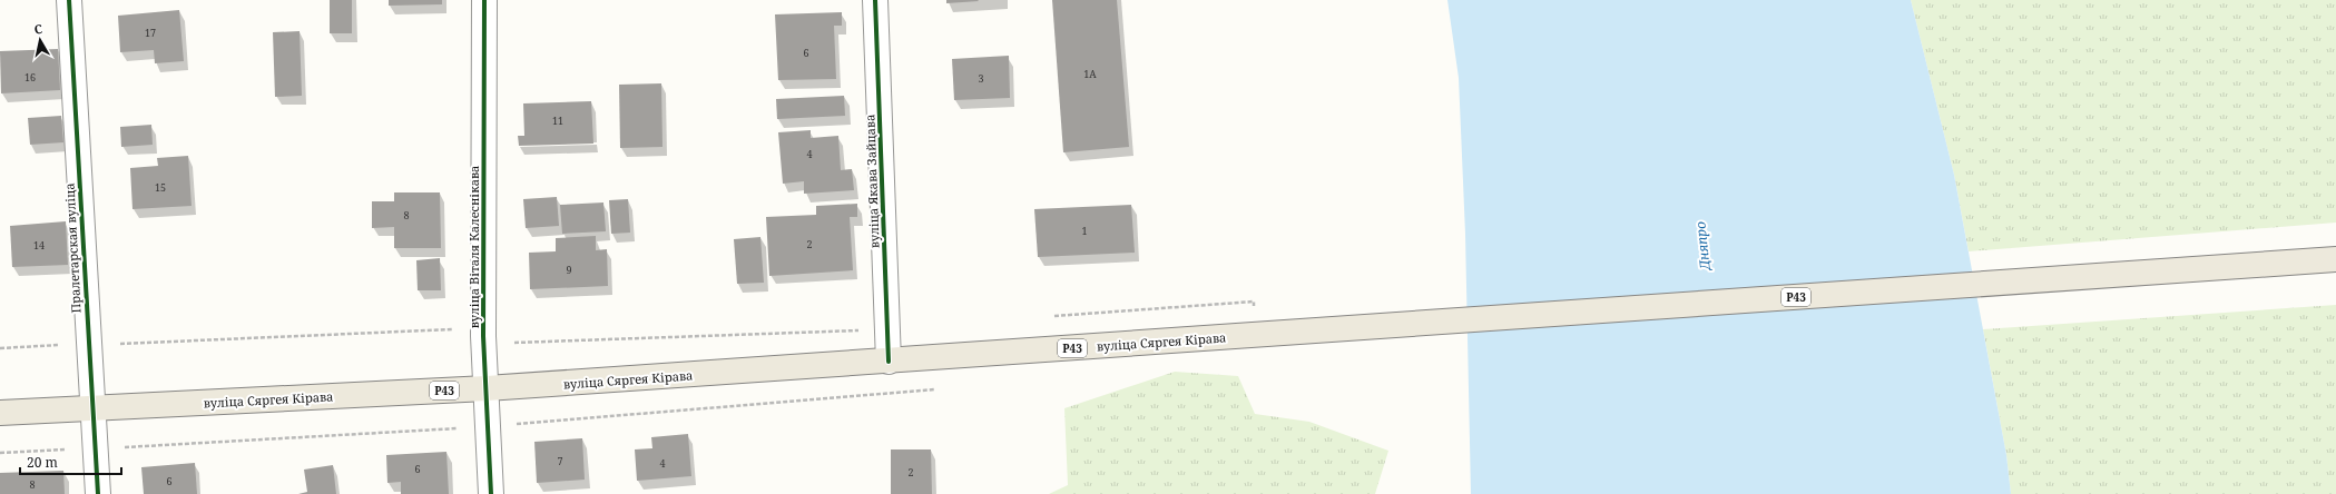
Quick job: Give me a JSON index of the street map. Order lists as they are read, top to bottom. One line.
{"streets":{"main road":["Р43","вуліца Сяргея Кірава"],"street":["вуліца Якава Зайцава","вуліца Віталя Калеснікава","Пралетарская вуліца"]},"crossings":[["вуліца Якава Зайцава","вуліца Сяргея Кірава"],["вуліца Віталя Калеснікава","вуліца Сяргея Кірава"],["Пралетарская вуліца","вуліца Сяргея Кірава"]],"water":["Дняпро"],"house_numbers":["17","6","1А","16","3","11","4","15","8","1","2","14","9","7","4","6","2","6","8"],"scale_bar":"20 m","north":"top"}
